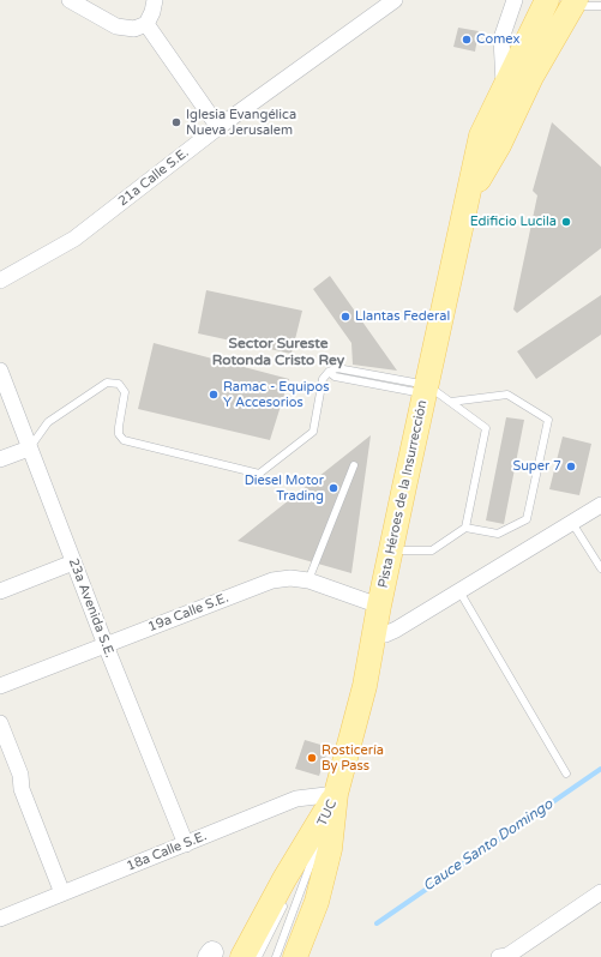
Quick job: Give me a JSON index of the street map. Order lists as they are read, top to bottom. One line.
{"streets":{"main road":["Pista Héroes de la Insurrección"],"street":["21a Calle S.E.","23a Avenida S.E.","19a Calle S.E.","18a Calle S.E."],"lane":["TUC"]},"crossings":[["Pista Héroes de la Insurrección","19a Calle S.E."],["Pista Héroes de la Insurrección","TUC"],["Pista Héroes de la Insurrección","18a Calle S.E."],["23a Avenida S.E.","19a Calle S.E."],["23a Avenida S.E.","18a Calle S.E."],["TUC","18a Calle S.E."]],"districts":["Sector Sureste Rotonda Cristo Rey"],"water":["Cauce Santo Domingo"],"places":["Comex","Iglesia Evangélica Nueva Jerusalem","Edificio Lucila","Llantas Federal","Ramac - Equipos Y Accesorios","Super 7","Diesel Motor Trading","Rosticería By Pass"]}
